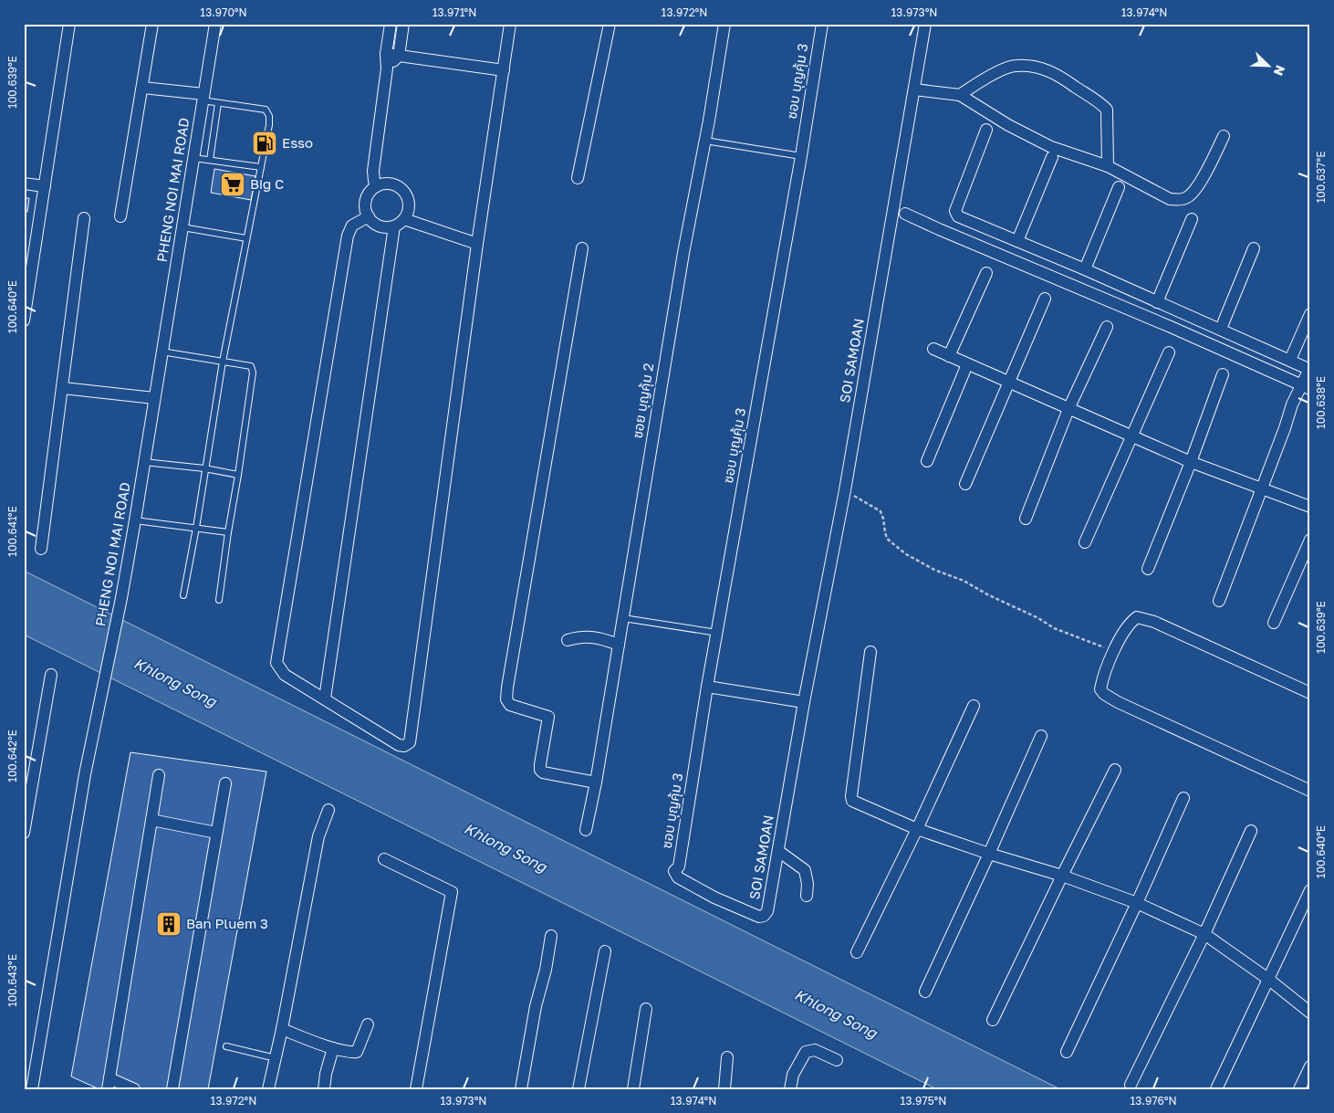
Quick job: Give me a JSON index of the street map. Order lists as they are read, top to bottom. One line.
{"streets":{"street":["ซอบ บุญคุ้ม 3","PHENG NOI MAI ROAD","SOI SAMOAN","ซอย บุญคุ้ม 2"]},"crossings":[["ซอบ บุญคุ้ม 3","SOI SAMOAN"]],"water":["Khlong Song"],"places":{"fuel station":["Esso"],"supermarket":["Big C"],"building":["Ban Pluem 3"]},"north":"bottom right","coordinates":["13.970°N","13.971°N","13.972°N","13.973°N","13.974°N","100.639°E","100.637°E","100.640°E","100.638°E","100.641°E","100.642°E","100.643°E","13.975°N","13.976°N"]}
